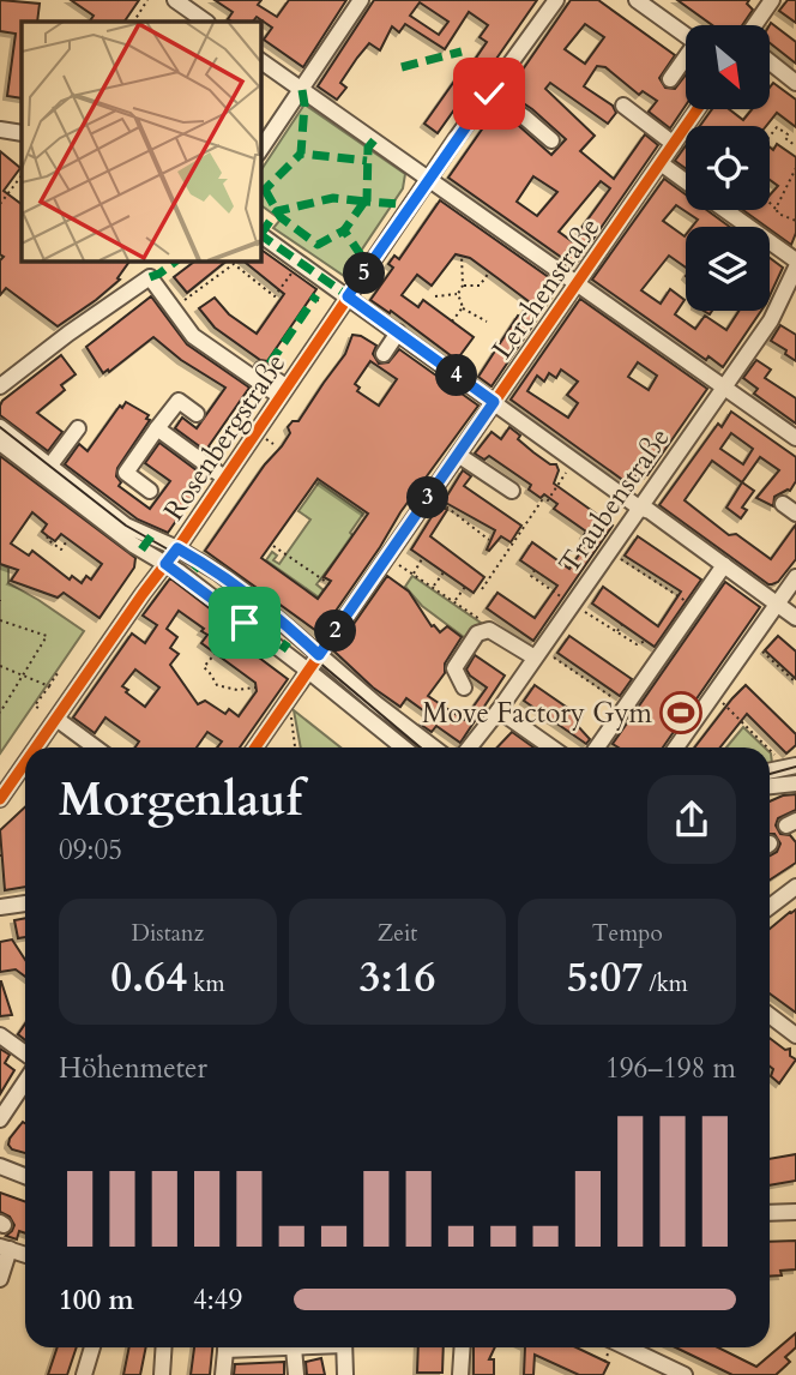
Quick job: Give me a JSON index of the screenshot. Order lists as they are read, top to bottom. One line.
{"streets":{"street":["Lerchenstraße","Rosenbergstraße","Traubenstraße"]},"places":{"sports":["Move Factory Gym"]},"north":"bottom right","page":{"pins":["5","4","3","2"],"heading":["Morgenlauf","09:05"],"stats":[["Distanz","0.64 km"],["Zeit","3:16"],["Tempo","5:07 /km"]],"chart":["Höhenmeter","196–198 m"],"list":[{"name":"100 m","note":"4:49"}]}}
